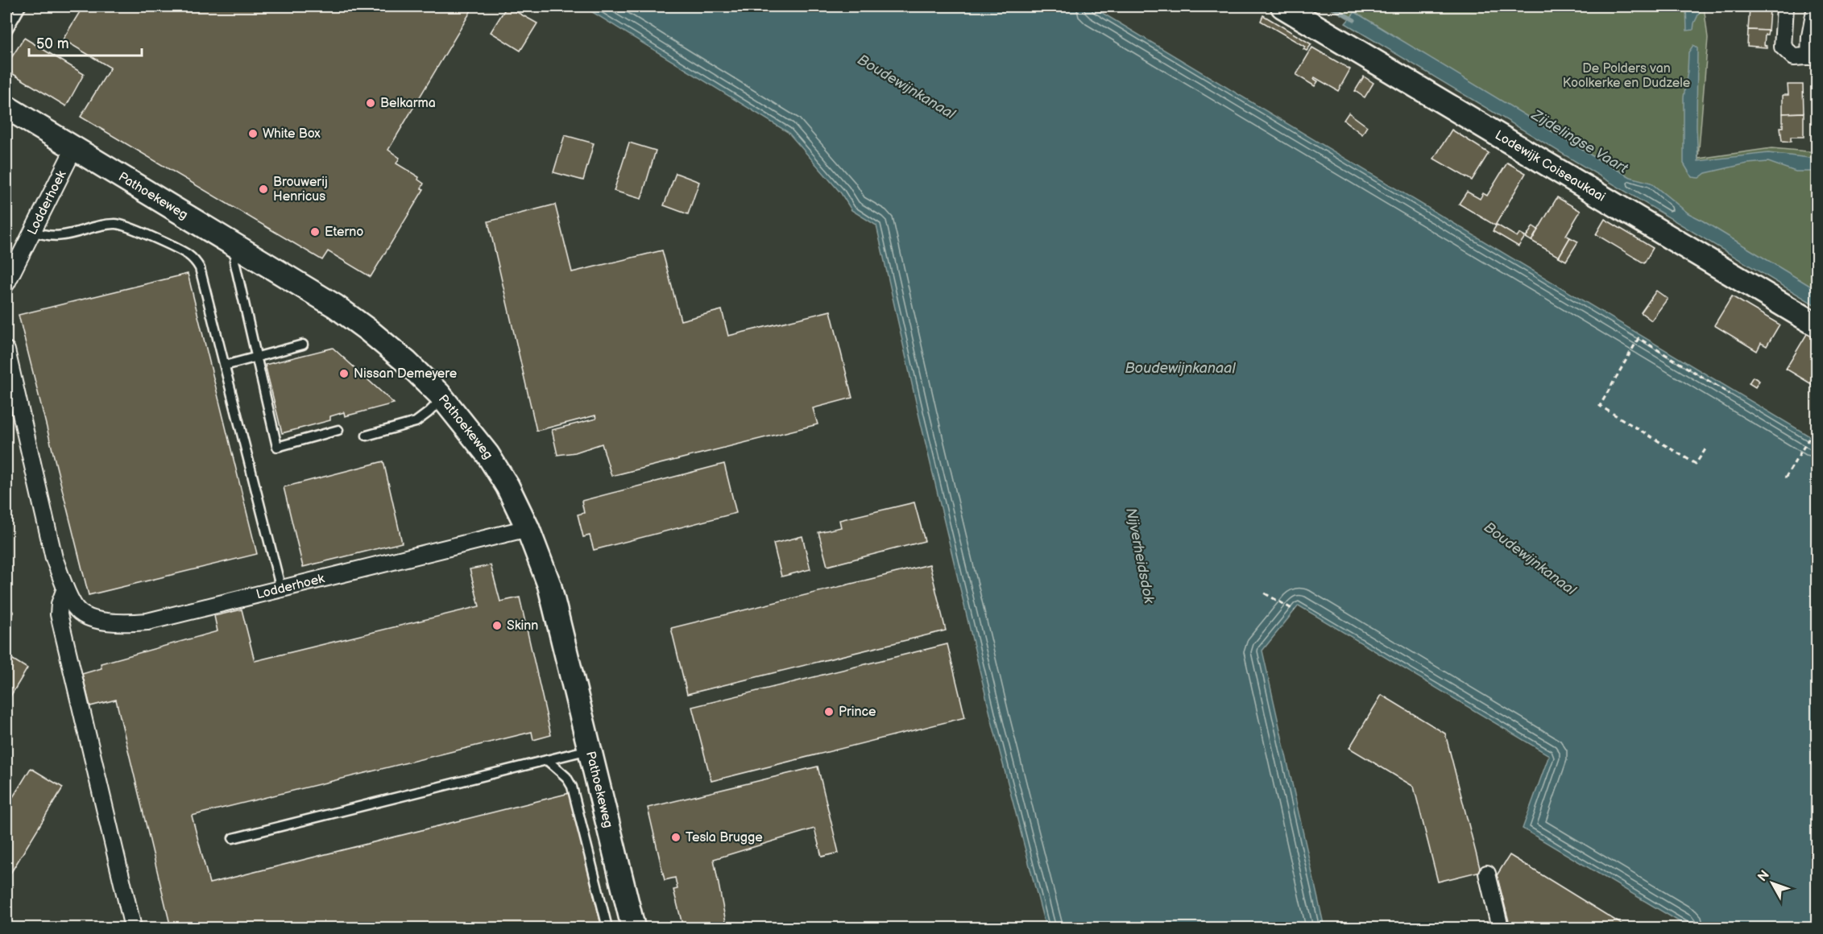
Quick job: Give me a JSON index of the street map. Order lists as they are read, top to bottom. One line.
{"streets":{"main road":["Lodewijk Coiseaukaai","Pathoekeweg"],"street":["Lodderhoek"]},"crossings":[["Pathoekeweg","Lodderhoek"]],"water":["Boudewijnkanaal","Zijdelingse Vaart","Nijverheidsdok"],"parks":["De Polders van Koolkerke en Dudzele"],"places":["Belkarma","White Box","Brouwerij Henricus","Eterno","Nissan Demeyere","Skinn","Prince","Tesla Brugge"],"scale_bar":"50 m","north":"top left"}
